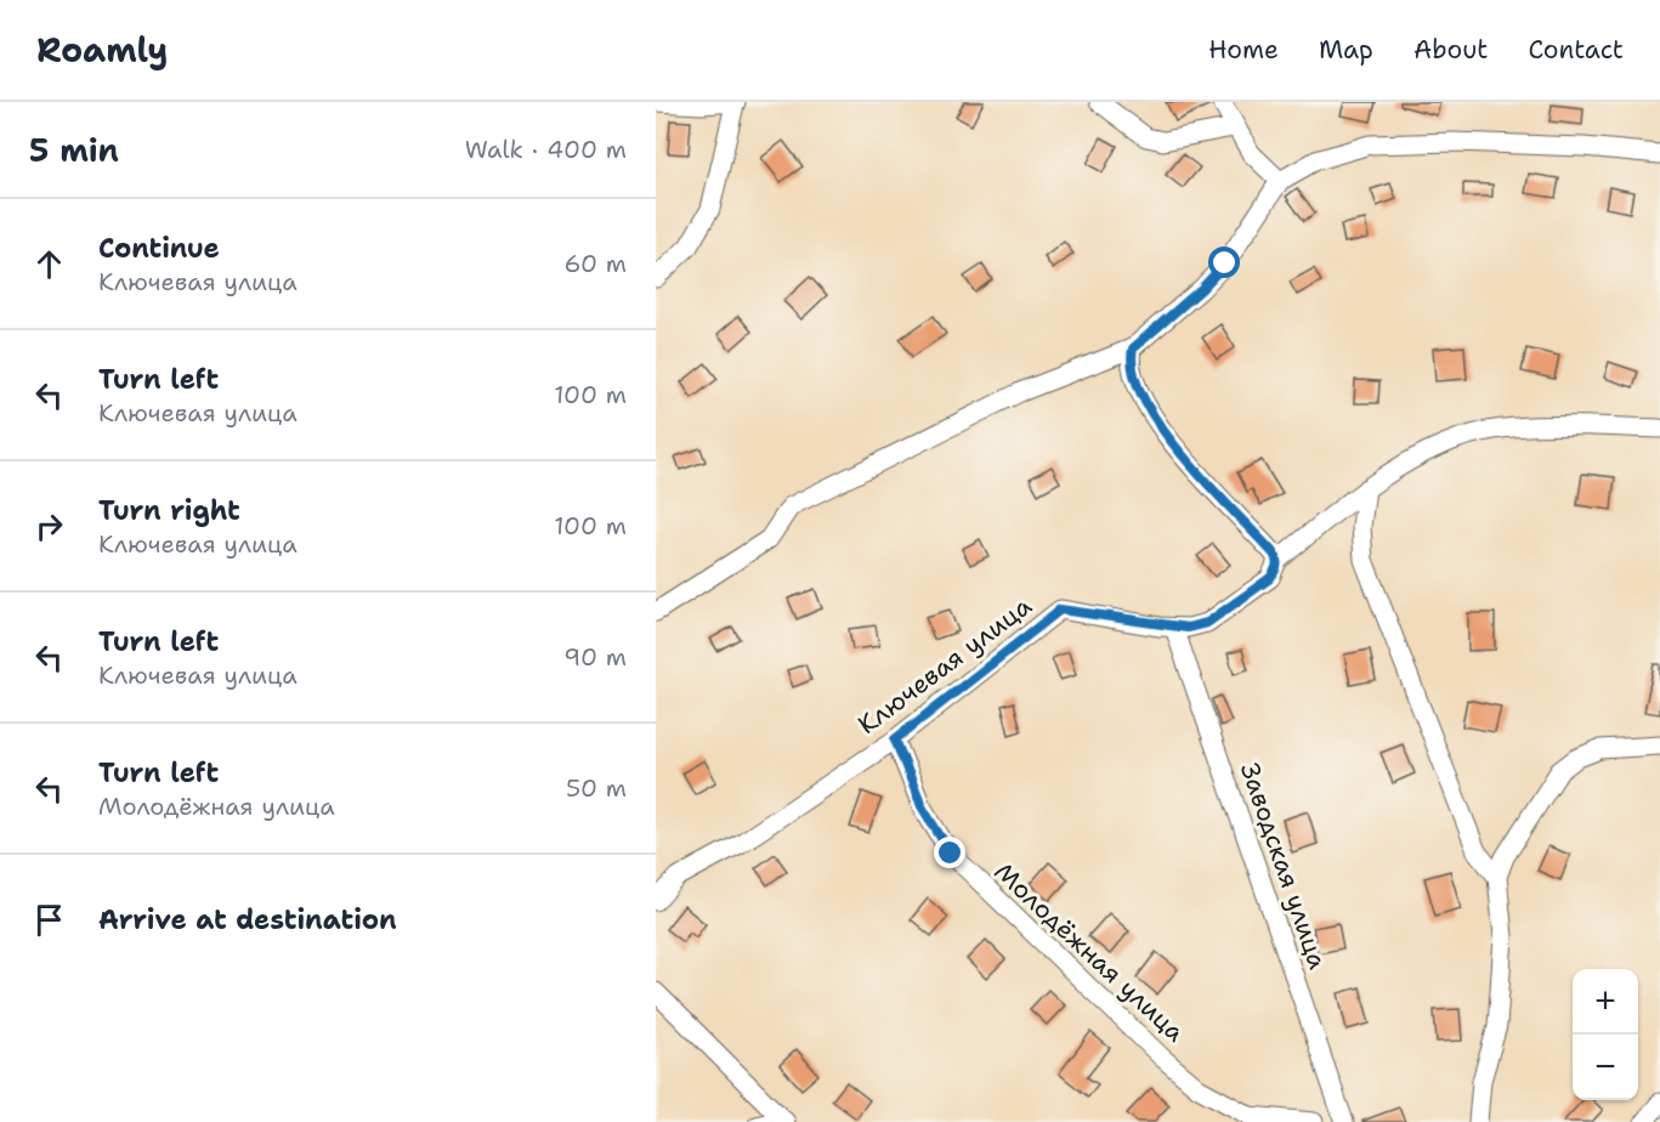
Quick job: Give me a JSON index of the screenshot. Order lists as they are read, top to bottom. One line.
{"streets":{"street":["Ключевая улица","Заводская улица","Молодёжная улица"]},"crossings":[["Ключевая улица","Заводская улица"],["Ключевая улица","Молодёжная улица"]],"page":{"header":"Roamly","nav":["Home","Map","About","Contact"],"heading":["5 min","Walk · 400 m"],"list":[["Continue","Ключевая улица","60 m"],["Turn left","Ключевая улица","100 m"],["Turn right","Ключевая улица","100 m"],["Turn left","Ключевая улица","90 m"],["Turn left","Молодёжная улица","50 m"],"Arrive at destination"],"map_buttons":["+","−"]}}
